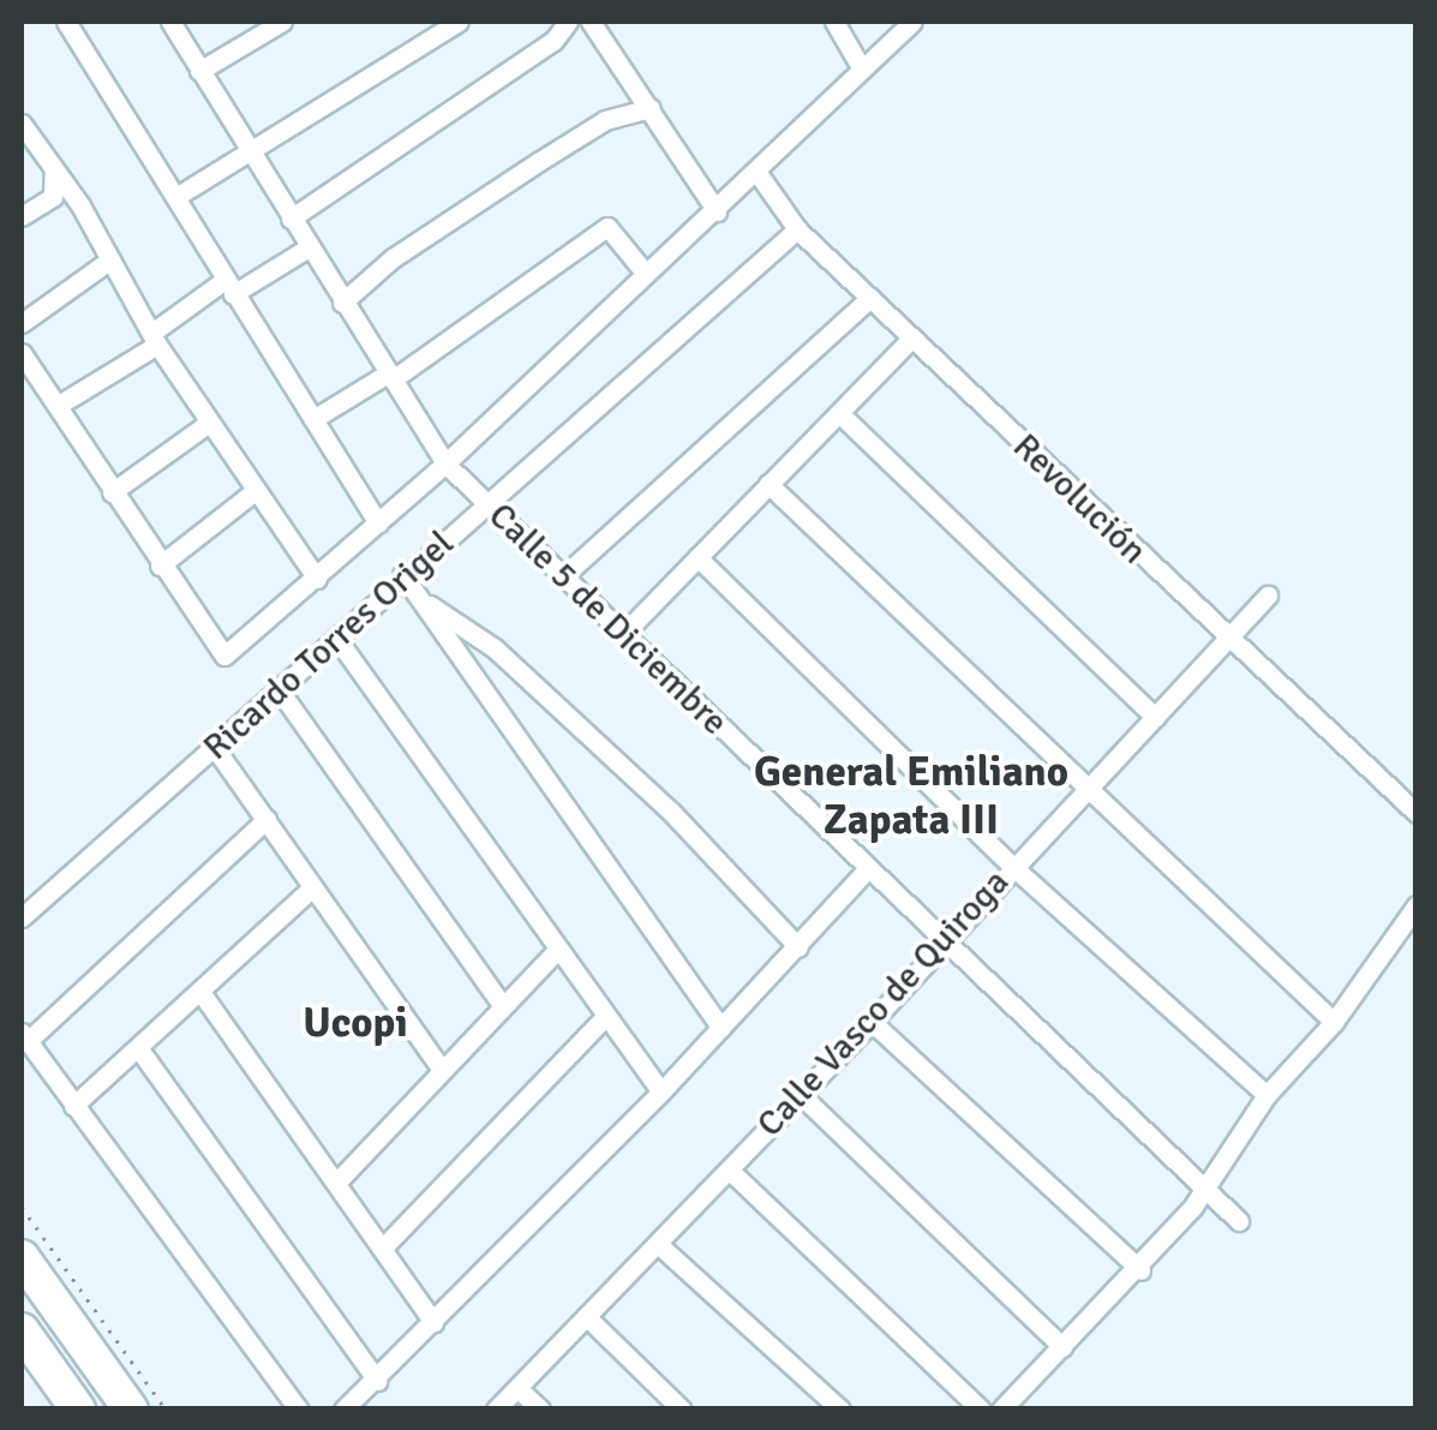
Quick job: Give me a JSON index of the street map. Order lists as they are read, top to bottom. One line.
{"streets":{"street":["Revolución","Calle 5 de Diciembre","Ricardo Torres Origel","Calle Vasco de Quiroga"]},"crossings":[["Revolución","Ricardo Torres Origel"],["Revolución","Calle Vasco de Quiroga"],["Calle 5 de Diciembre","Ricardo Torres Origel"],["Calle 5 de Diciembre","Calle Vasco de Quiroga"]],"districts":["General Emiliano Zapata III","Ucopi"]}
